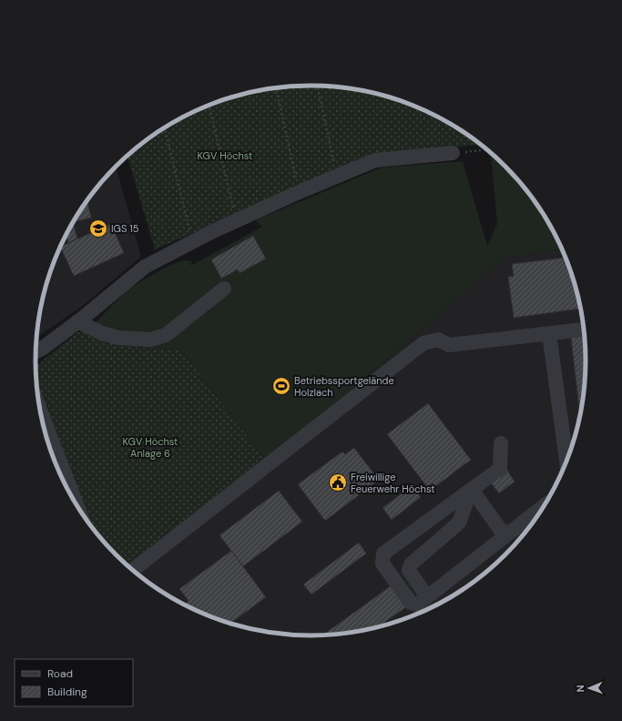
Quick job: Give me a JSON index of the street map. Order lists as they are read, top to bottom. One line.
{"parks":["KGV Höchst","KGV Höchst Anlage 6"],"places":{"school or university":["IGS 15"],"sports":["Betriebssportgelände Holzlach"],"public building":["Freiwillige Feuerwehr Höchst"]},"legend":["Road","Building"],"north":"left"}
